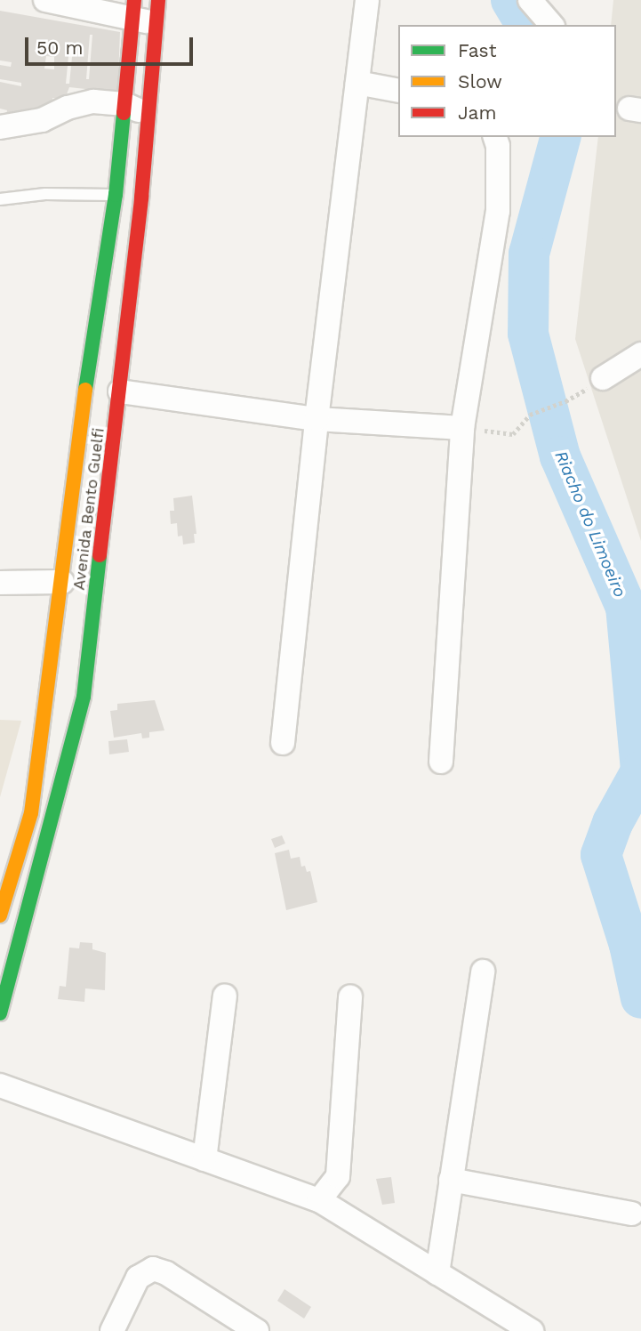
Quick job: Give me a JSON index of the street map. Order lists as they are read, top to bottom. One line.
{"streets":{"main road":["Avenida Bento Guelfi"]},"water":["Riacho do Limoeiro"],"legend":["Fast","Slow","Jam"],"scale_bar":"50 m"}
